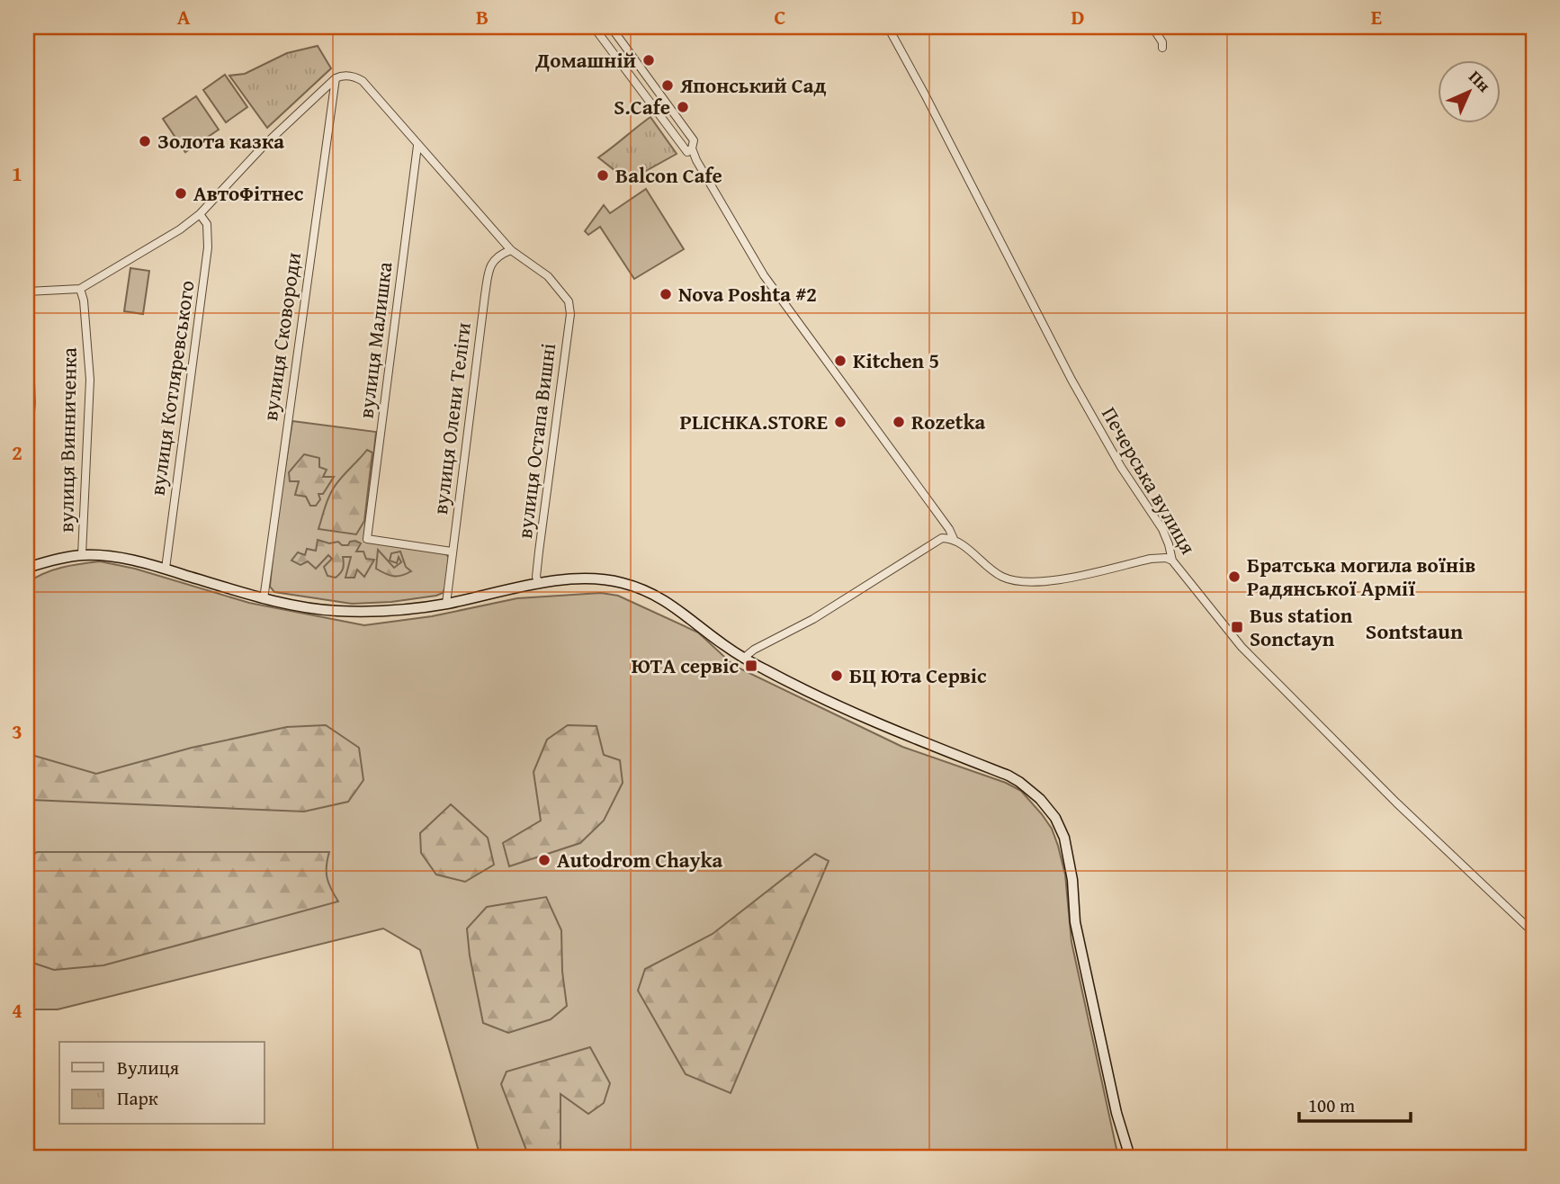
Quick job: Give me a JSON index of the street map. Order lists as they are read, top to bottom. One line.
{"streets":{"street":["вулиця Сковороди","вулиця Малишка","вулиця Котляревського","вулиця Олени Теліги","вулиця Винниченка","вулиця Остапа Вишні","Печерська вулиця"]},"crossings":[["вулиця Малишка","вулиця Олени Теліги"],["вулиця Олени Теліги","вулиця Остапа Вишні"]],"districts":["Sontstaun"],"places":{"other":["Домашній","Японський Сад","S.Cafe","Золота казка","Balcon Cafe","АвтоФітнес","Nova Poshta #2","Kitchen 5","PLICHKA.STORE","Rozetka","Братська могила воїнів Радянської Армії","БЦ Юта Сервіс","Autodrom Chayka"],"transit":["Bus station Sonctayn","ЮТА сервіс"]},"legend":["Вулиця","Парк"],"scale_bar":"100 m","north":"top right","grid":{"columns":["A","B","C","D","E"],"rows":["1","2","3","4"]}}
